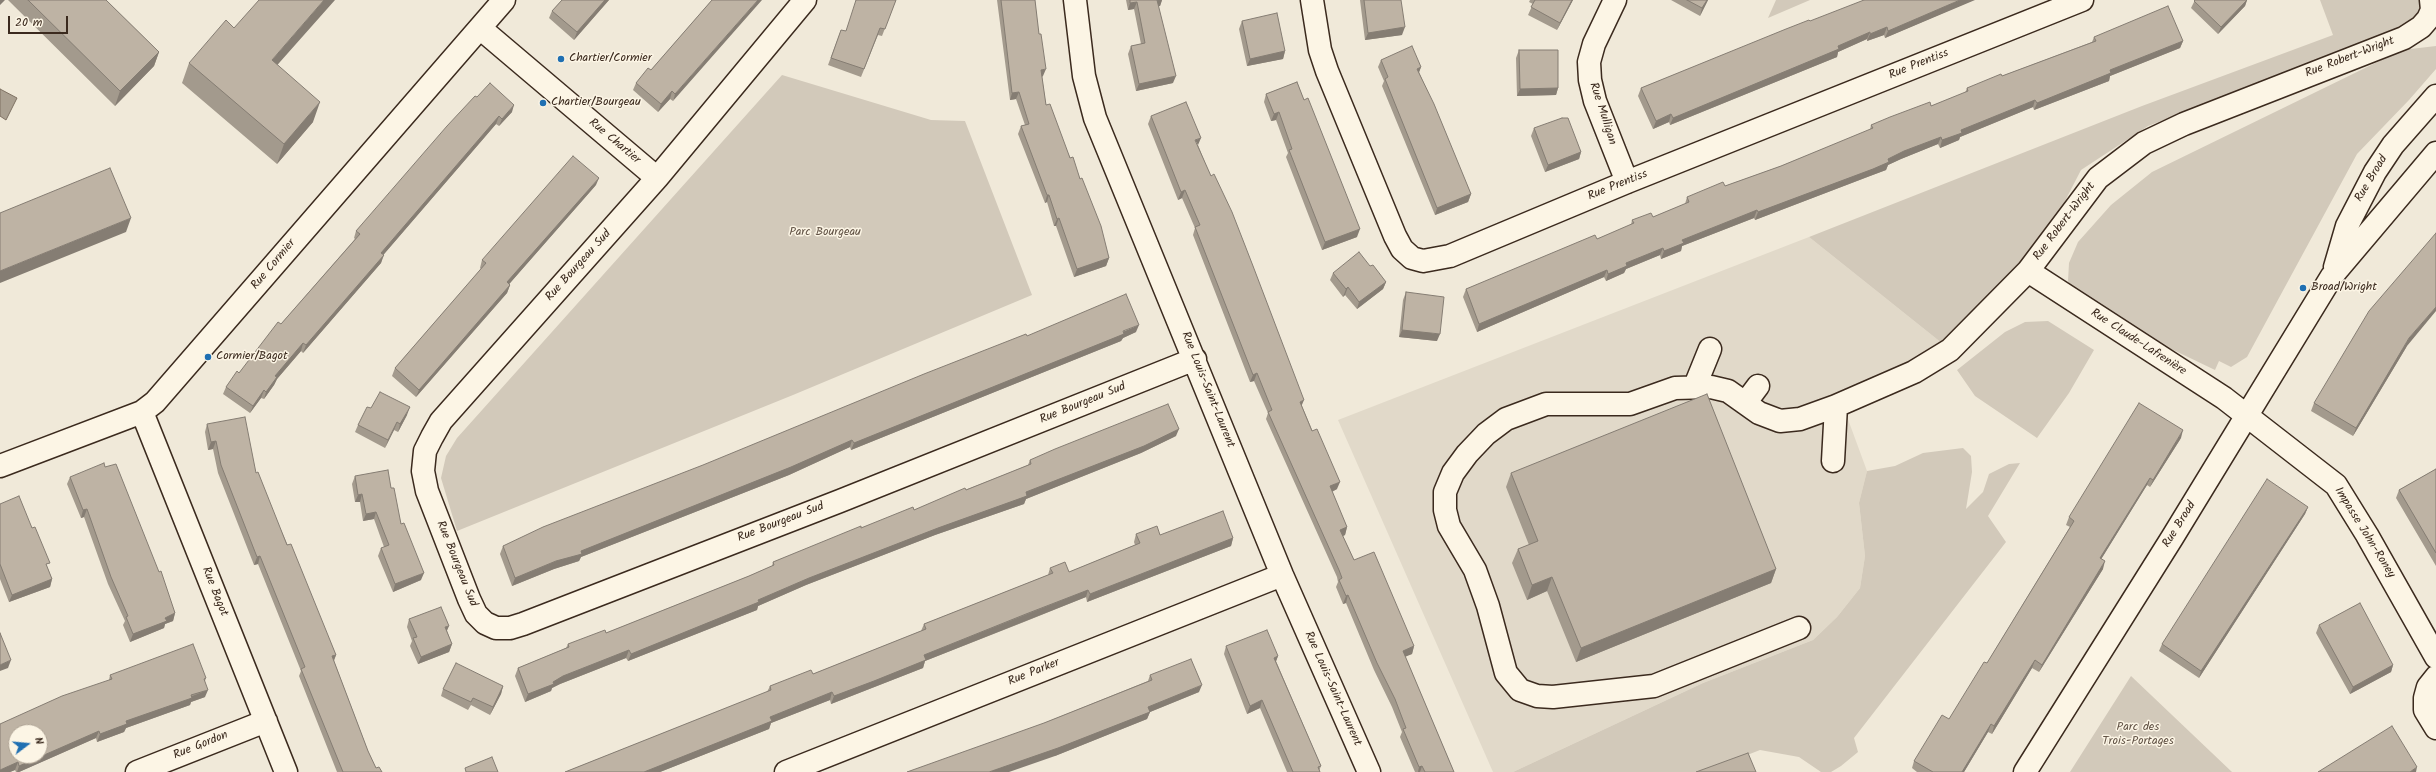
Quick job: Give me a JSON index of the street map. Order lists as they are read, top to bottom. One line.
{"streets":{"street":["Rue Robert-Wright","Rue Prentiss","Rue Mulligan","Rue Chartier","Rue Broad","Rue Cormier","Rue Bourgeau Sud","Rue Claude-Lafrenière","Rue Louis-Saint-Laurent","Impasse John-Roney","Rue Bagot","Rue Parker","Rue Gordon"]},"crossings":[["Rue Robert-Wright","Rue Claude-Lafrenière"],["Rue Prentiss","Rue Mulligan"],["Rue Chartier","Rue Cormier"],["Rue Chartier","Rue Bourgeau Sud"],["Rue Broad","Rue Claude-Lafrenière"],["Rue Broad","Impasse John-Roney"],["Rue Cormier","Rue Bagot"],["Rue Bourgeau Sud","Rue Louis-Saint-Laurent"],["Rue Claude-Lafrenière","Impasse John-Roney"],["Rue Louis-Saint-Laurent","Rue Parker"],["Rue Bagot","Rue Gordon"]],"parks":["Parc Bourgeau","Parc des Trois-Portages"],"places":["Chartier/Cormier","Chartier/Bourgeau","Broad/Wright","Cormier/Bagot"],"scale_bar":"20 m","north":"right"}
